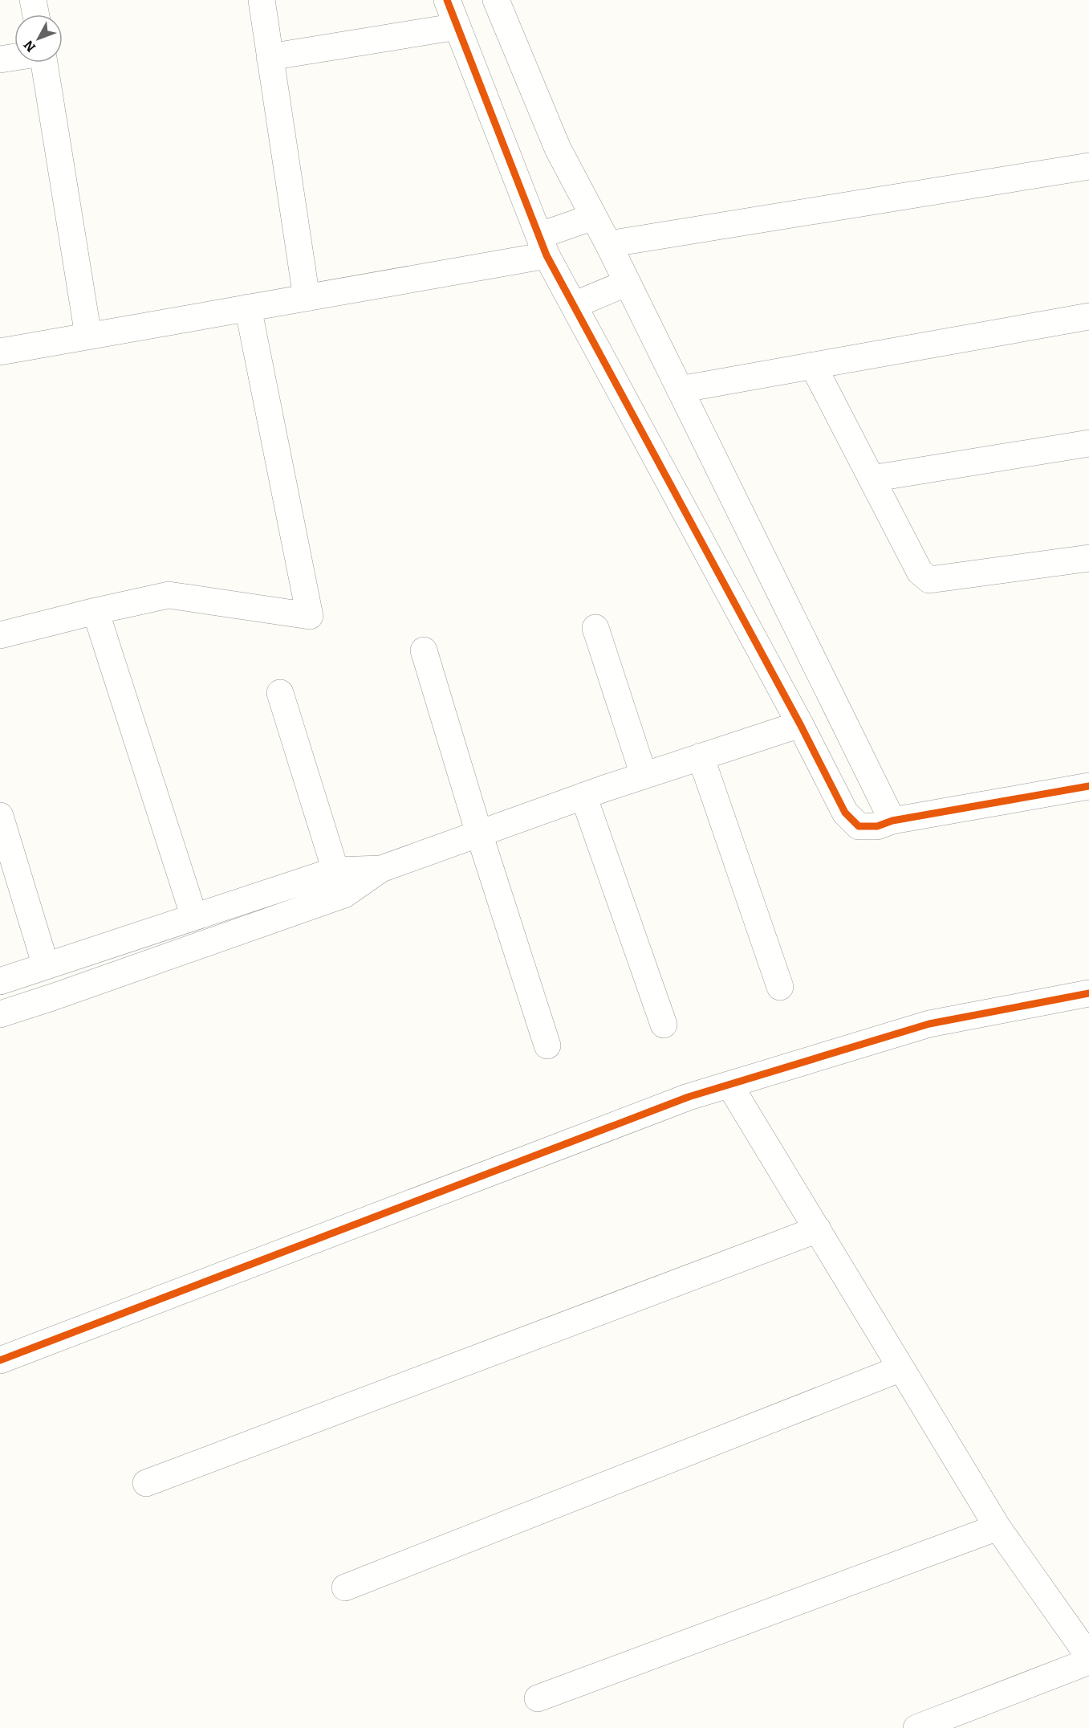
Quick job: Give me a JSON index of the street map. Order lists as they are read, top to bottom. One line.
{"north":"bottom left"}
